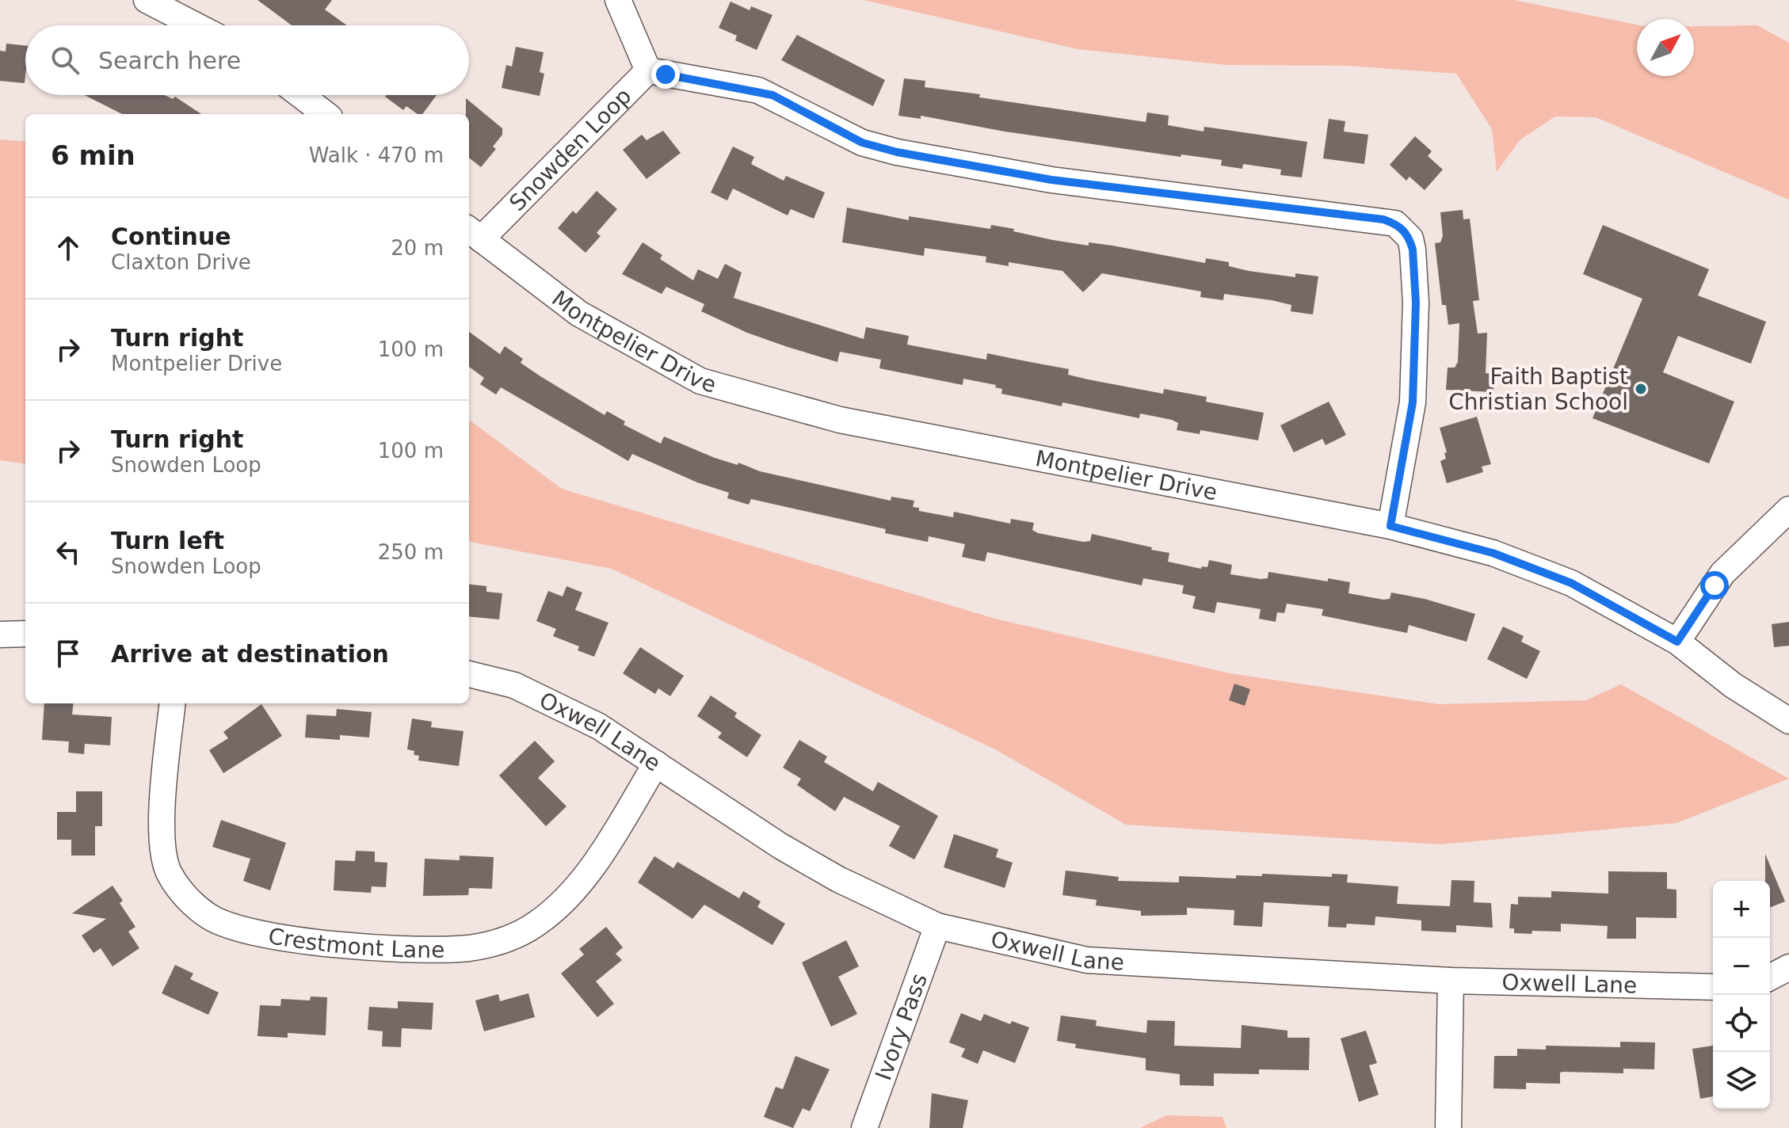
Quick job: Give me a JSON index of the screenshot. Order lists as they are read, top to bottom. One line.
{"streets":{"street":["Snowden Loop","Montpelier Drive","Oxwell Lane","Crestmont Lane","Ivory Pass"]},"crossings":[["Snowden Loop","Montpelier Drive"],["Oxwell Lane","Crestmont Lane"],["Oxwell Lane","Ivory Pass"]],"places":["Faith Baptist Christian School"],"north":"top right","page":{"search":"Search here","heading":["6 min","Walk · 470 m"],"list":[["Continue","Claxton Drive","20 m"],["Turn right","Montpelier Drive","100 m"],["Turn right","Snowden Loop","100 m"],["Turn left","Snowden Loop","250 m"],"Arrive at destination"],"map_buttons":["+","−"]}}
